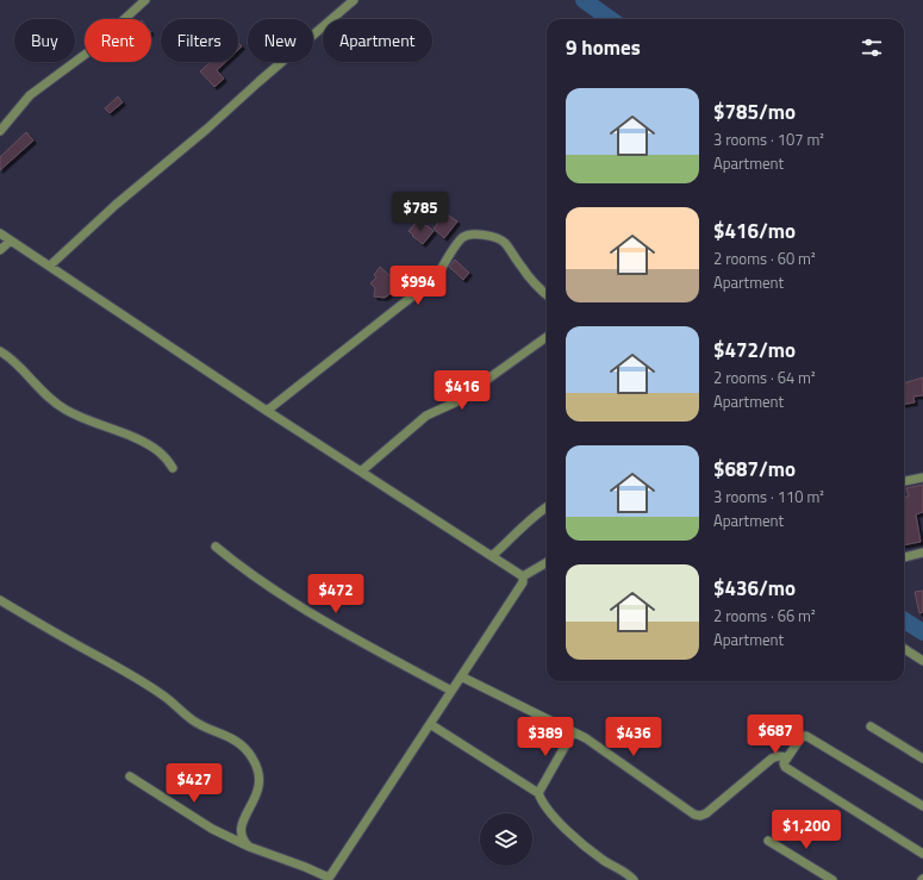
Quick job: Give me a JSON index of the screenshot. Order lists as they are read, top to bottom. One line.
{"page":{"chip":["Buy","Rent","Filters","New","Apartment"],"heading":"9 homes","list":[{"name":"$785/mo","note":"3 rooms · 107 m² · Apartment"},{"name":"$416/mo","note":"2 rooms · 60 m² · Apartment"},{"name":"$472/mo","note":"2 rooms · 64 m² · Apartment"},{"name":"$687/mo","note":"3 rooms · 110 m² · Apartment"},{"name":"$436/mo","note":"2 rooms · 66 m² · Apartment"}],"price":["$785","$994","$416","$472","$687","$389","$436","$427","$1,200"]}}
